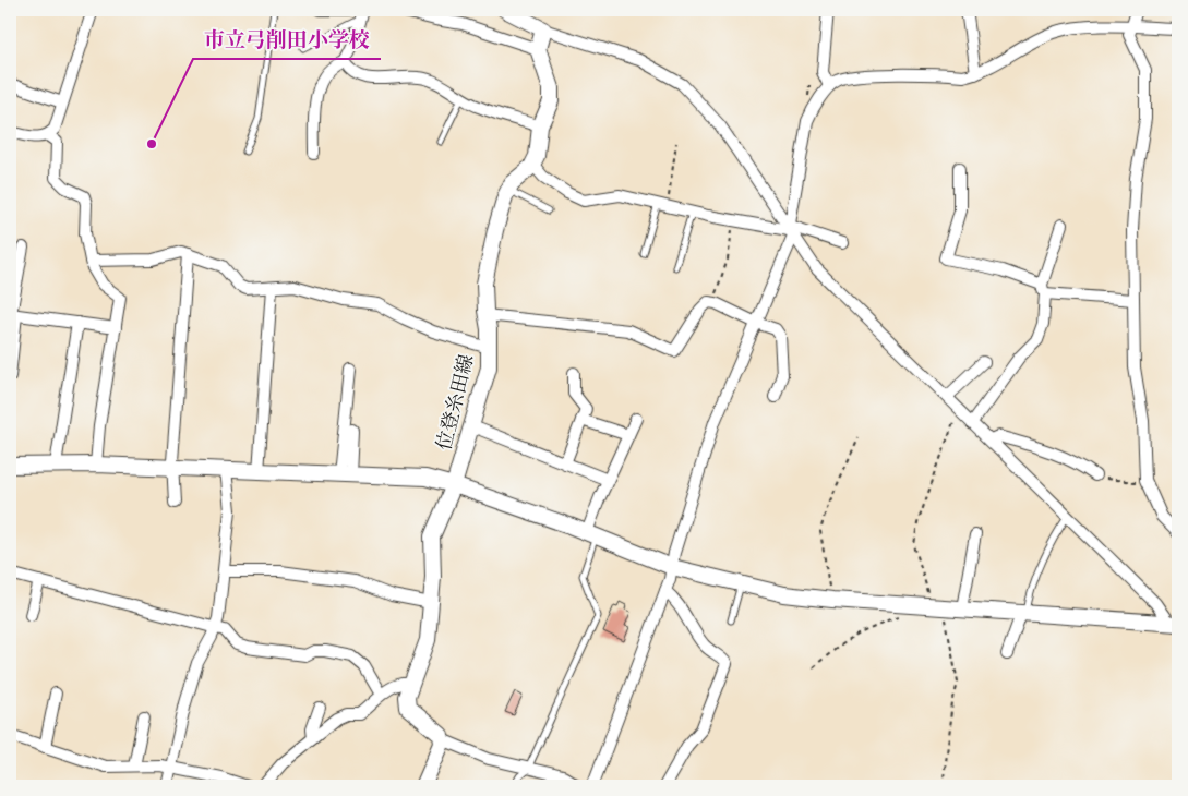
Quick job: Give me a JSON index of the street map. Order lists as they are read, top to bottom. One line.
{"streets":{"street":["位登糸田線"]},"places":["市立弓削田小学校"]}
